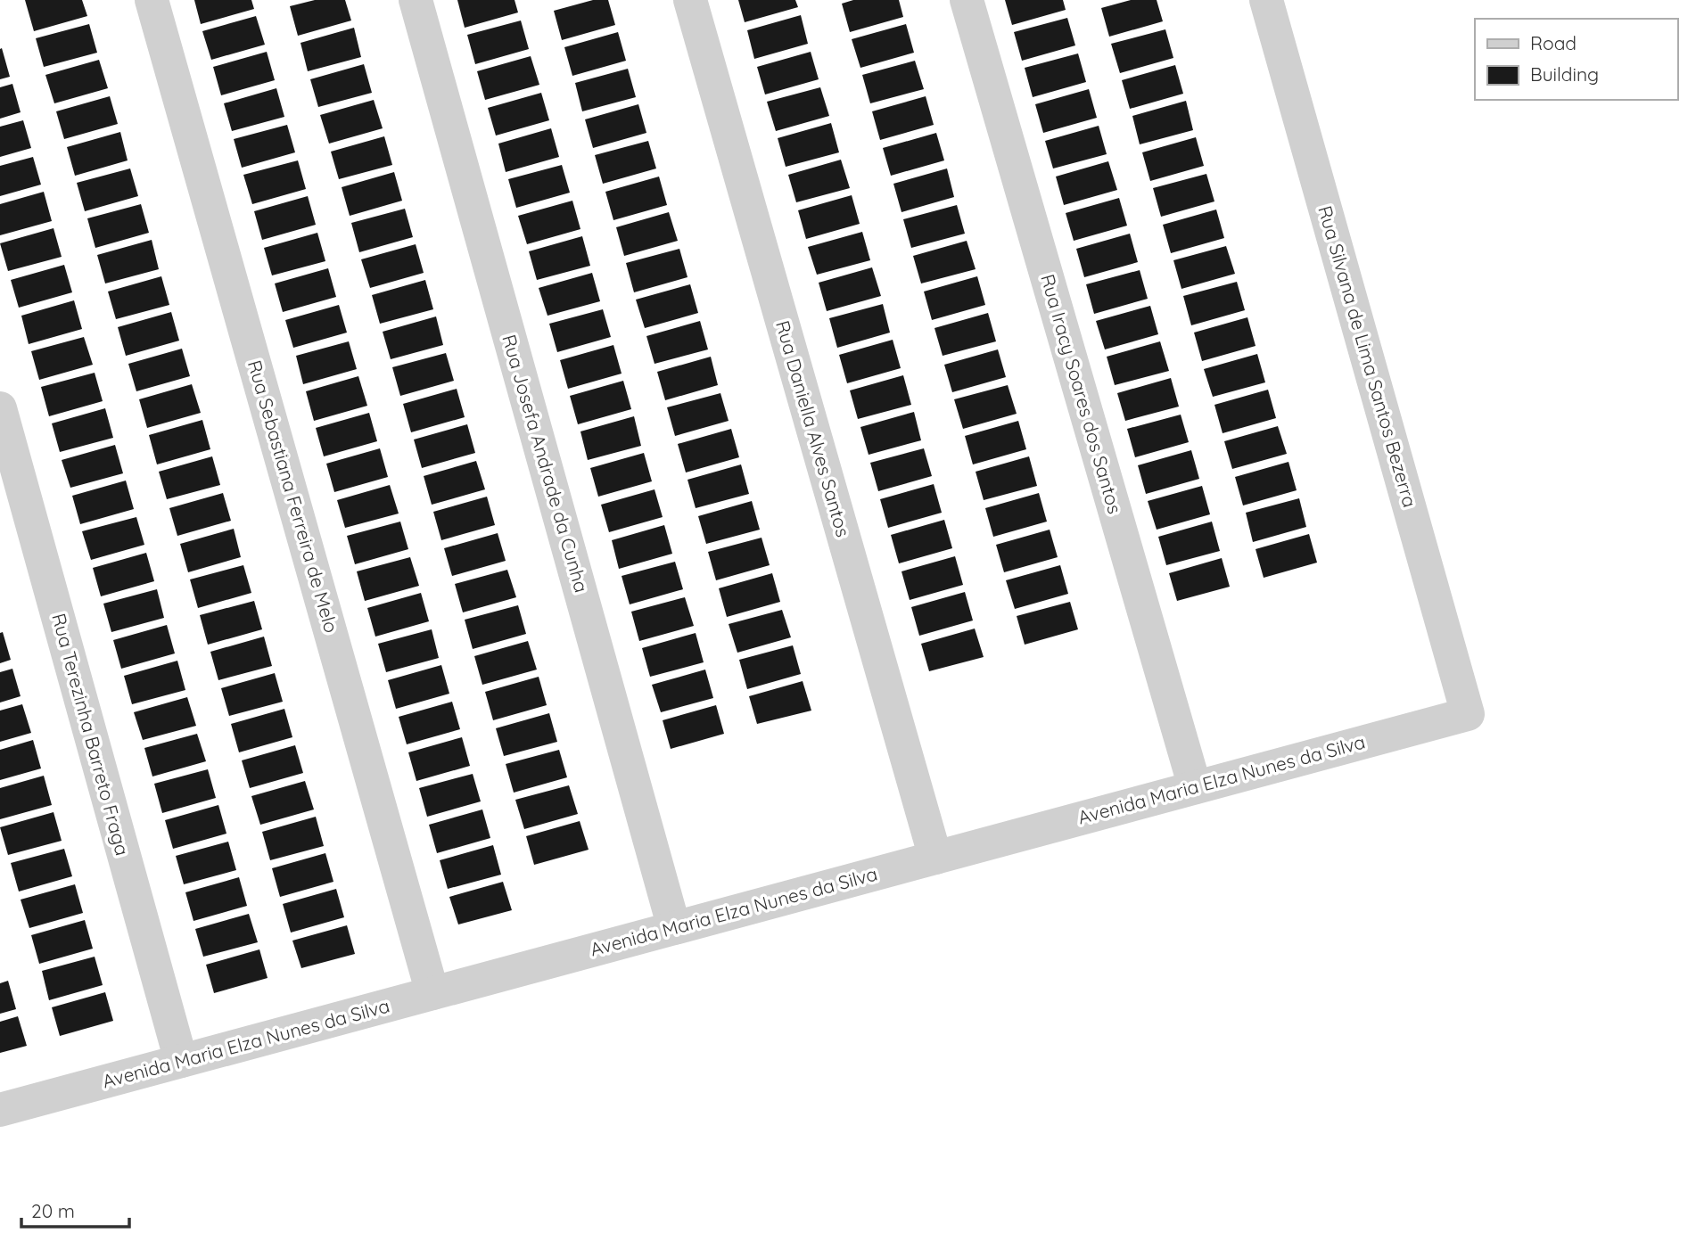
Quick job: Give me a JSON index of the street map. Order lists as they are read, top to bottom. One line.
{"streets":{"street":["Rua Silvana de Lima Santos Bezerra","Rua Iracy Soares dos Santos","Rua Daniella Alves Santos","Rua Josefa Andrade da Cunha","Rua Sebastiana Ferreira de Melo","Rua Terezinha Barreto Fraga","Avenida Maria Elza Nunes da Silva"]},"crossings":[["Rua Silvana de Lima Santos Bezerra","Avenida Maria Elza Nunes da Silva"],["Rua Iracy Soares dos Santos","Avenida Maria Elza Nunes da Silva"],["Rua Daniella Alves Santos","Avenida Maria Elza Nunes da Silva"],["Rua Josefa Andrade da Cunha","Avenida Maria Elza Nunes da Silva"],["Rua Sebastiana Ferreira de Melo","Avenida Maria Elza Nunes da Silva"],["Rua Terezinha Barreto Fraga","Avenida Maria Elza Nunes da Silva"]],"legend":["Road","Building"],"scale_bar":"20 m"}
